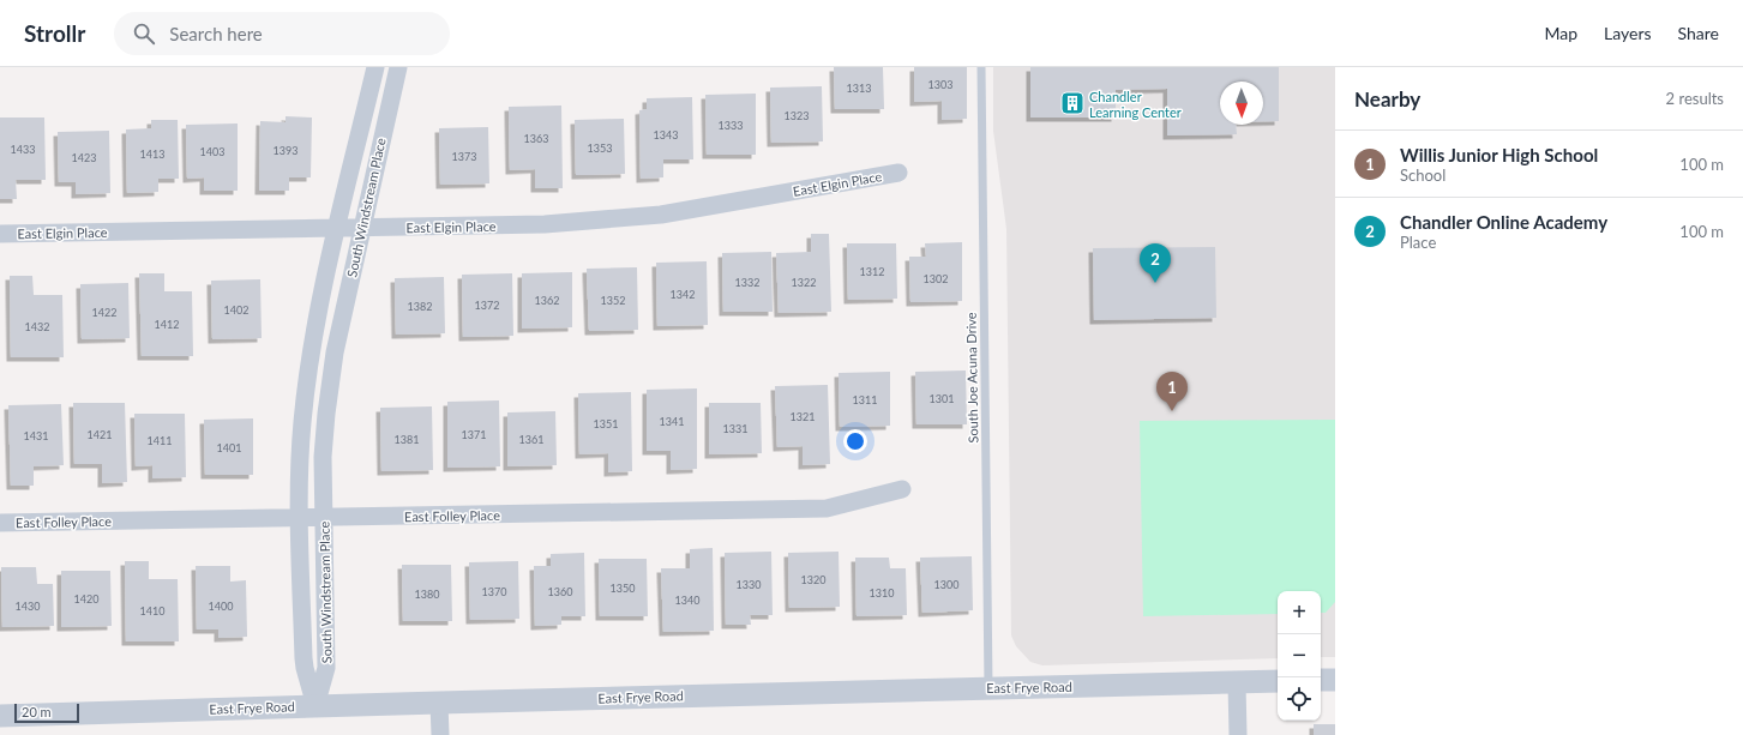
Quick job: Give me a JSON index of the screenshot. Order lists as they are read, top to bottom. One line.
{"streets":{"street":["East Elgin Place","South Windstream Place","East Folley Place","East Frye Road"],"lane":["South Joe Acuna Drive"]},"crossings":[["East Elgin Place","South Windstream Place"],["South Windstream Place","East Folley Place"],["South Windstream Place","East Frye Road"],["South Joe Acuna Drive","East Frye Road"]],"places":{"building":["Chandler Learning Center"]},"house_numbers":["1303","1313","1323","1333","1343","1363","1353","1433","1393","1403","1413","1373","1423","1312","1302","1332","1322","1342","1362","1352","1372","1382","1402","1422","1412","1432","1301","1311","1321","1341","1351","1331","1421","1371","1431","1381","1361","1411","1401","1320","1330","1300","1350","1370","1360","1310","1380","1420","1340","1430","1400","1410"],"scale_bar":"20 m","north":"bottom","page":{"header":"Strollr","search":"Search here","nav":["Map","Layers","Share"],"heading":["Nearby","2 results"],"list":[{"mark":"1","name":"Willis Junior High School","note":"School","value":"100 m"},{"mark":"2","name":"Chandler Online Academy","note":"Place","value":"100 m"}],"pins":["2","1"],"map_buttons":["+","−"],"scale":"20 m"}}
